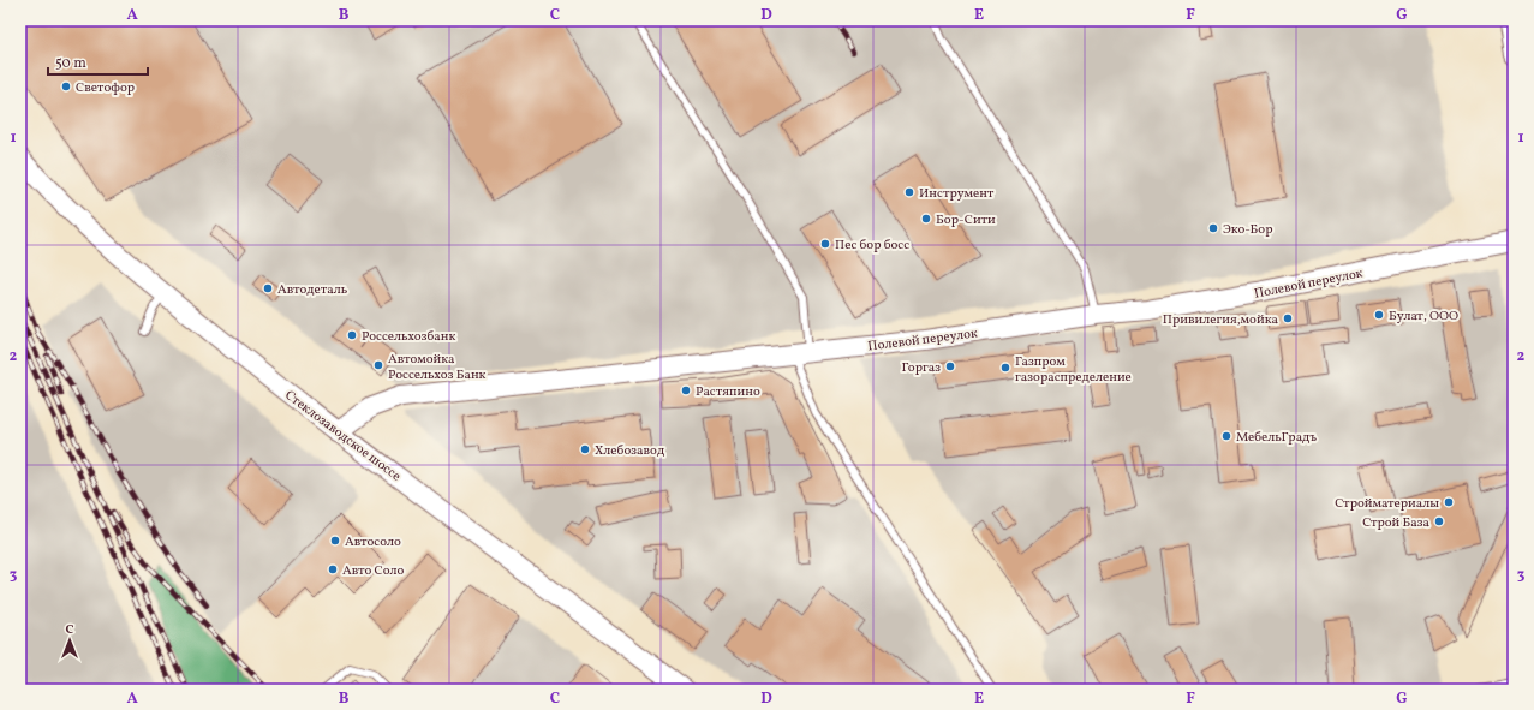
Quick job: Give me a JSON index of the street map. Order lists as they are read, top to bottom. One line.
{"streets":{"street":["Полевой переулок","Стеклозаводское шоссе"]},"crossings":[["Полевой переулок","Стеклозаводское шоссе"]],"places":["Светофор","Инструмент","Бор-Сити","Эко-Бор","Пес бор босс","Автодеталь","Булат, ООО","Привилегия,мойка","Россельхозбанк","Автомойка Россельхоз Банк","Горгаз","Газпром газораспределение","Растяпино","МебельГрадъ","Хлебозавод","Стройматериалы","Строй База","Автосоло","Авто Соло"],"scale_bar":"50 m","north":"top","grid":{"columns":["A","B","C","D","E","F","G"],"rows":["1","2","3"]}}
